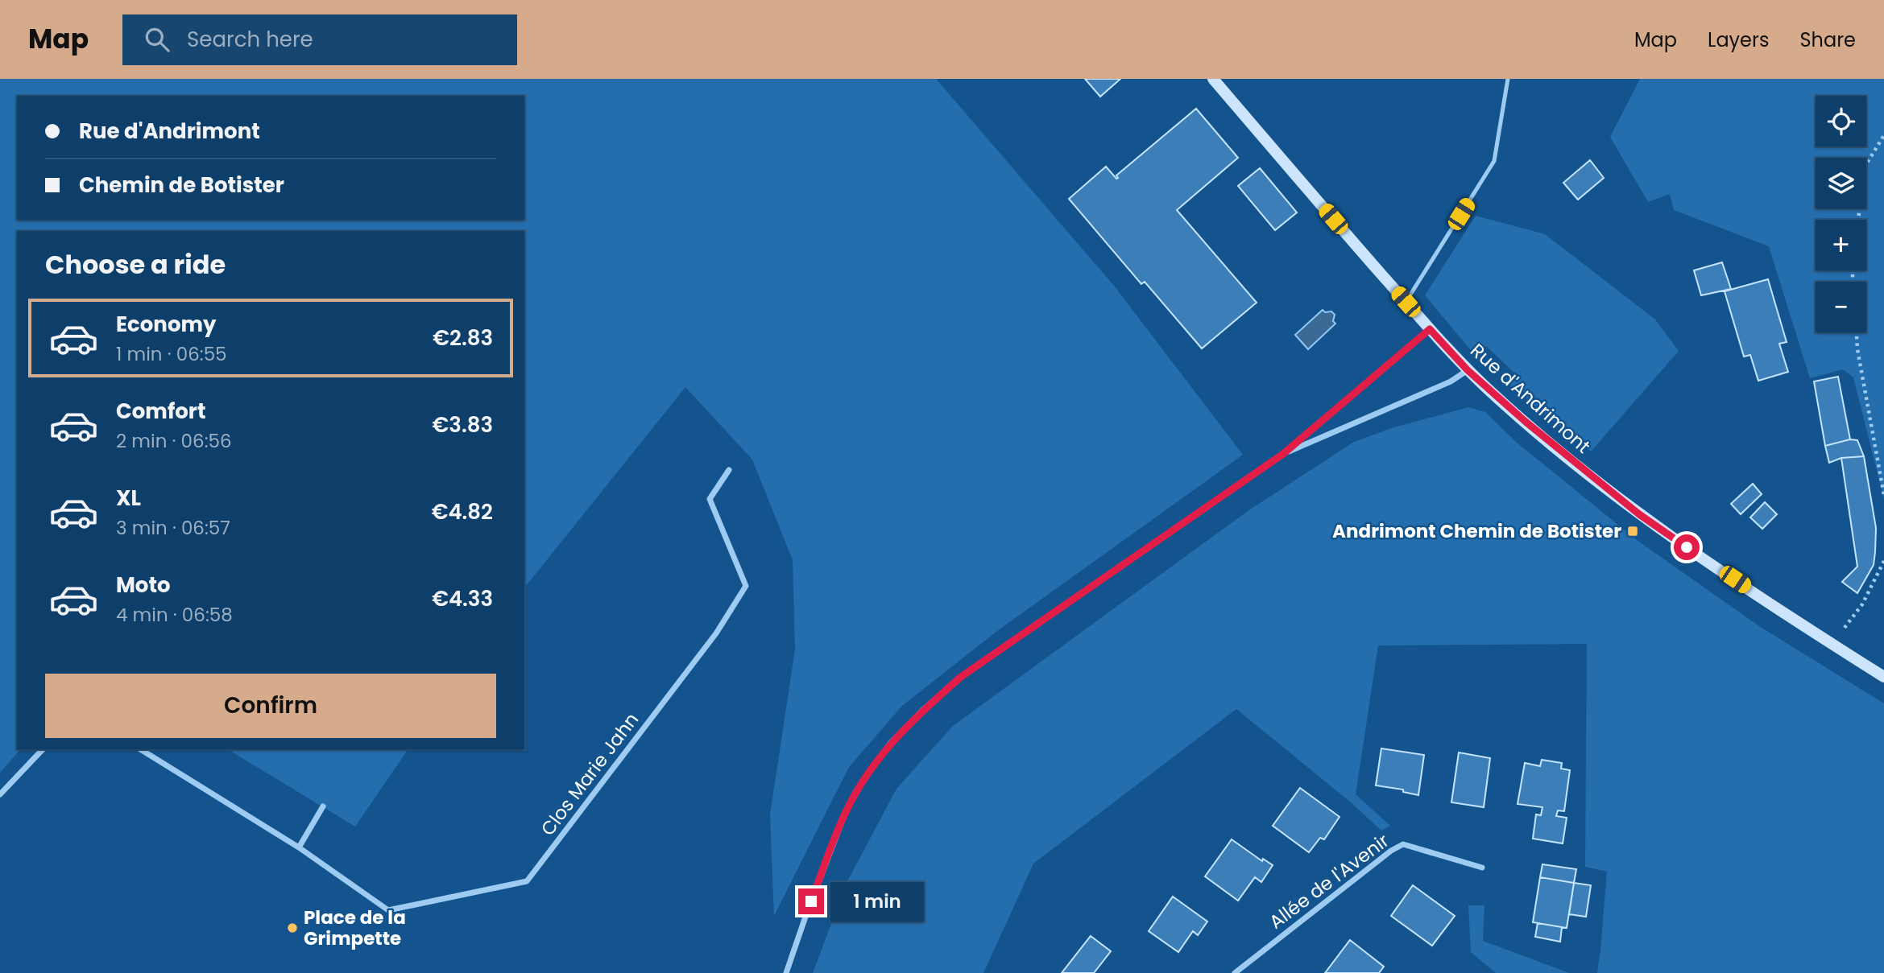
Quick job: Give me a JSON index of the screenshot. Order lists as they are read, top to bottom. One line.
{"streets":{"street":["Rue d'Andrimont","Clos Marie Jahn","Allée de l'Avenir"]},"places":{"transit":["Andrimont Chemin de Botister"],"other":["Place de la Grimpette"]},"page":{"header":"Map","search":"Search here","nav":["Map","Layers","Share"],"map_buttons":["+","−"],"banner":["Rue d'Andrimont","Chemin de Botister"],"heading":"Choose a ride","list":[{"name":"Economy","note":"1 min · 06:55","value":"€2.83"},{"name":"Comfort","note":"2 min · 06:56","value":"€3.83"},{"name":"XL","note":"3 min · 06:57","value":"€4.82"},{"name":"Moto","note":"4 min · 06:58","value":"€4.33"}],"buttons":"Confirm","bubble":"1 min"}}
